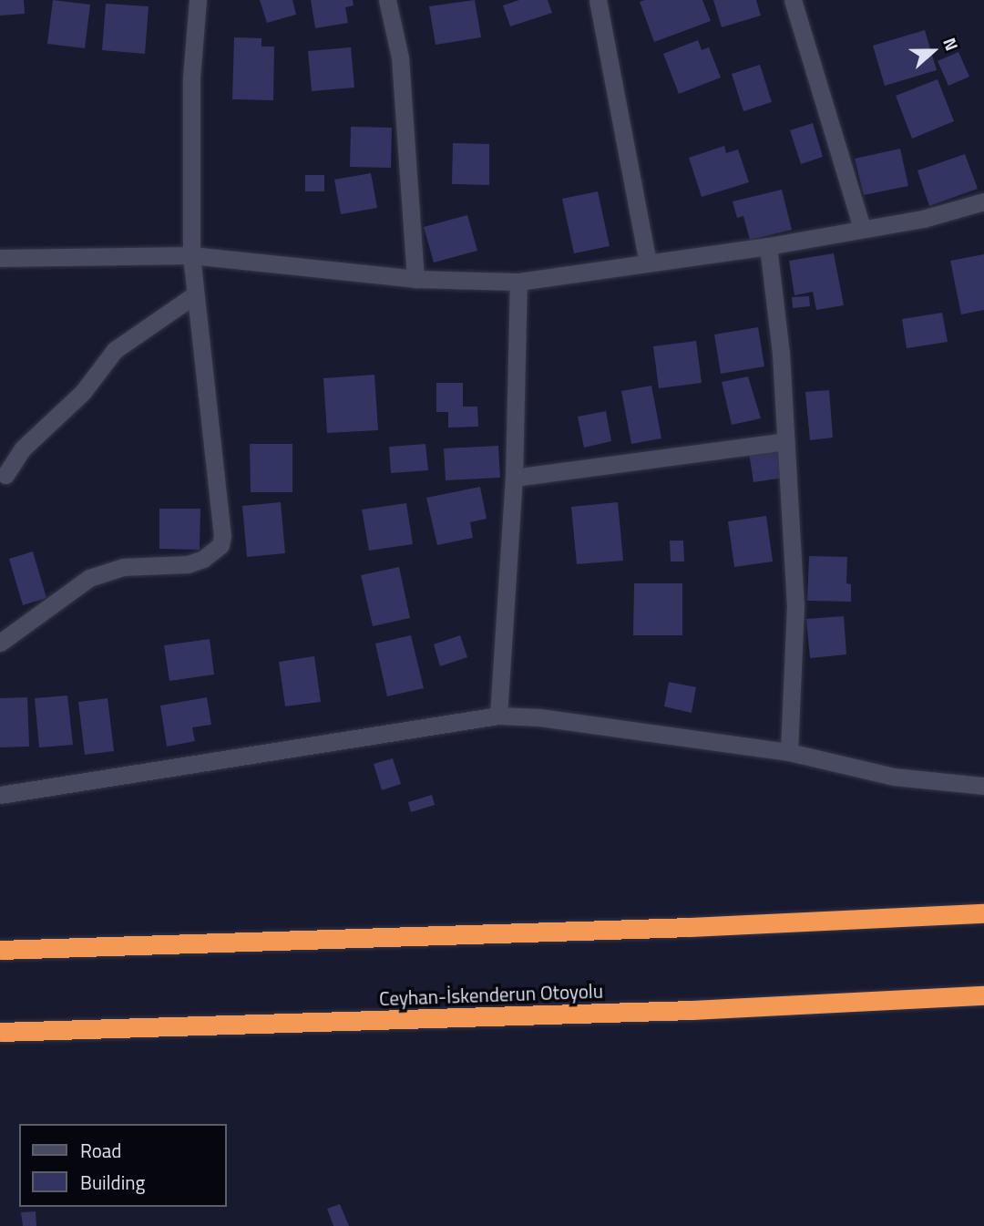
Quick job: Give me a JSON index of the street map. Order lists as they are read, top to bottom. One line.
{"streets":{"highway":["Ceyhan-İskenderun Otoyolu"]},"legend":["Road","Building"],"north":"right"}
